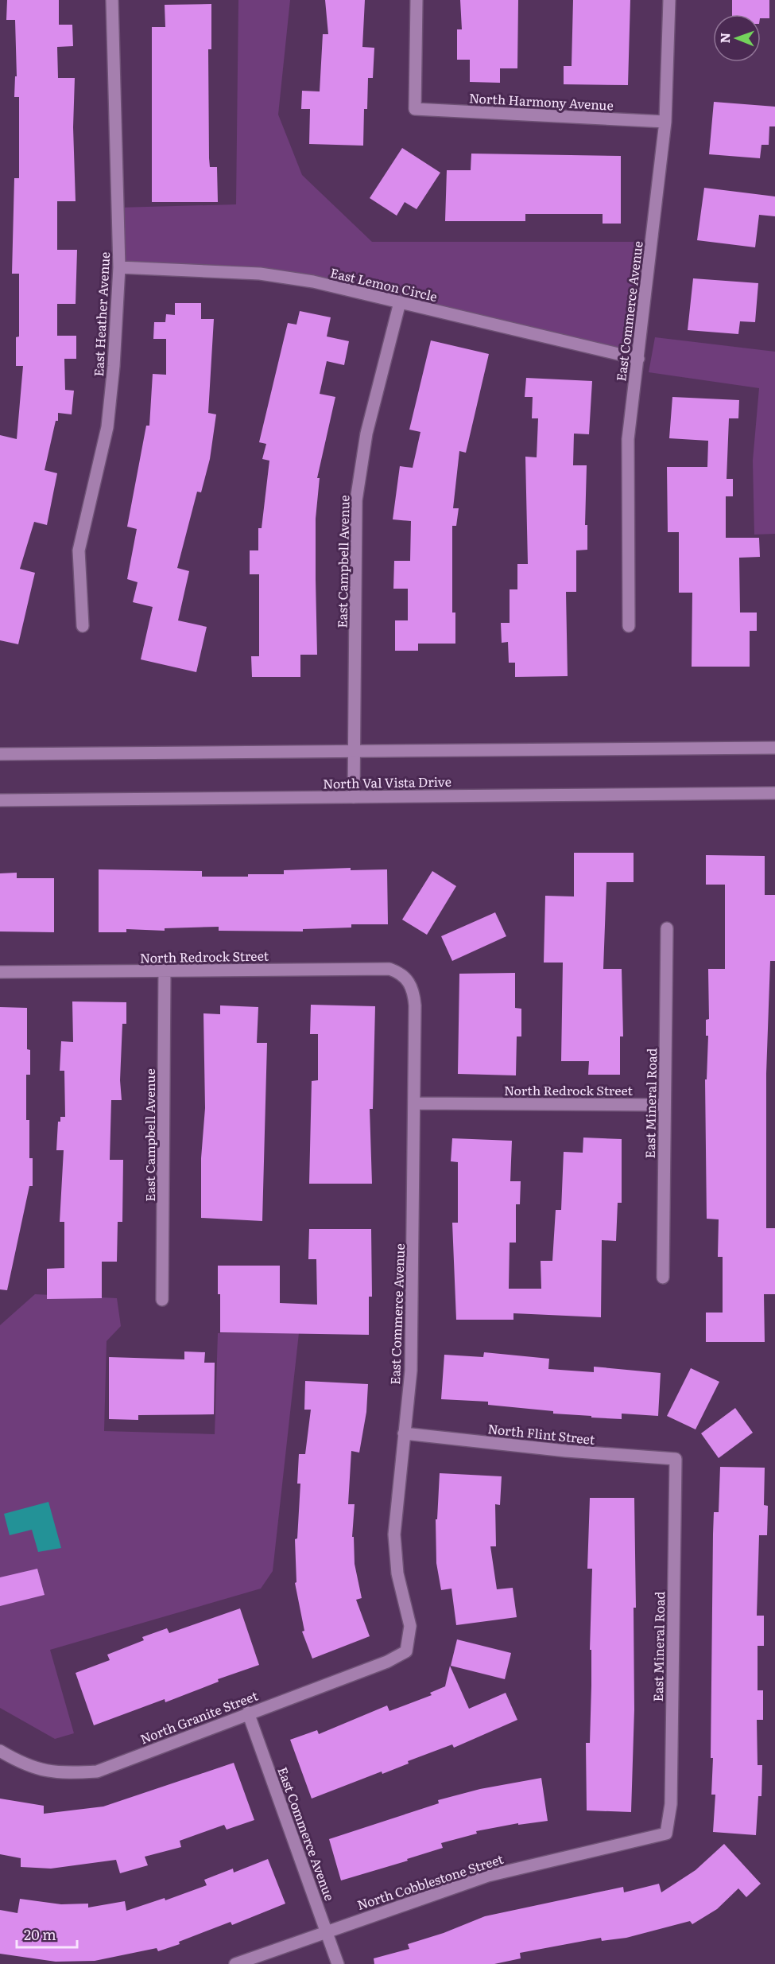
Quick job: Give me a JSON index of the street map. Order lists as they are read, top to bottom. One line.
{"streets":{"street":["North Harmony Avenue","East Lemon Circle","East Commerce Avenue","East Heather Avenue","East Campbell Avenue","North Val Vista Drive","North Redrock Street","East Mineral Road","North Flint Street","North Granite Street","North Cobblestone Street"]},"crossings":[["North Harmony Avenue","East Commerce Avenue"],["East Lemon Circle","East Commerce Avenue"],["East Lemon Circle","East Heather Avenue"],["East Lemon Circle","East Campbell Avenue"],["East Commerce Avenue","North Redrock Street"],["East Commerce Avenue","North Flint Street"],["East Commerce Avenue","North Granite Street"],["East Commerce Avenue","North Cobblestone Street"],["East Campbell Avenue","North Val Vista Drive"],["East Campbell Avenue","North Redrock Street"],["North Redrock Street","East Mineral Road"],["East Mineral Road","North Flint Street"],["East Mineral Road","North Cobblestone Street"]],"scale_bar":"20 m","north":"left"}
